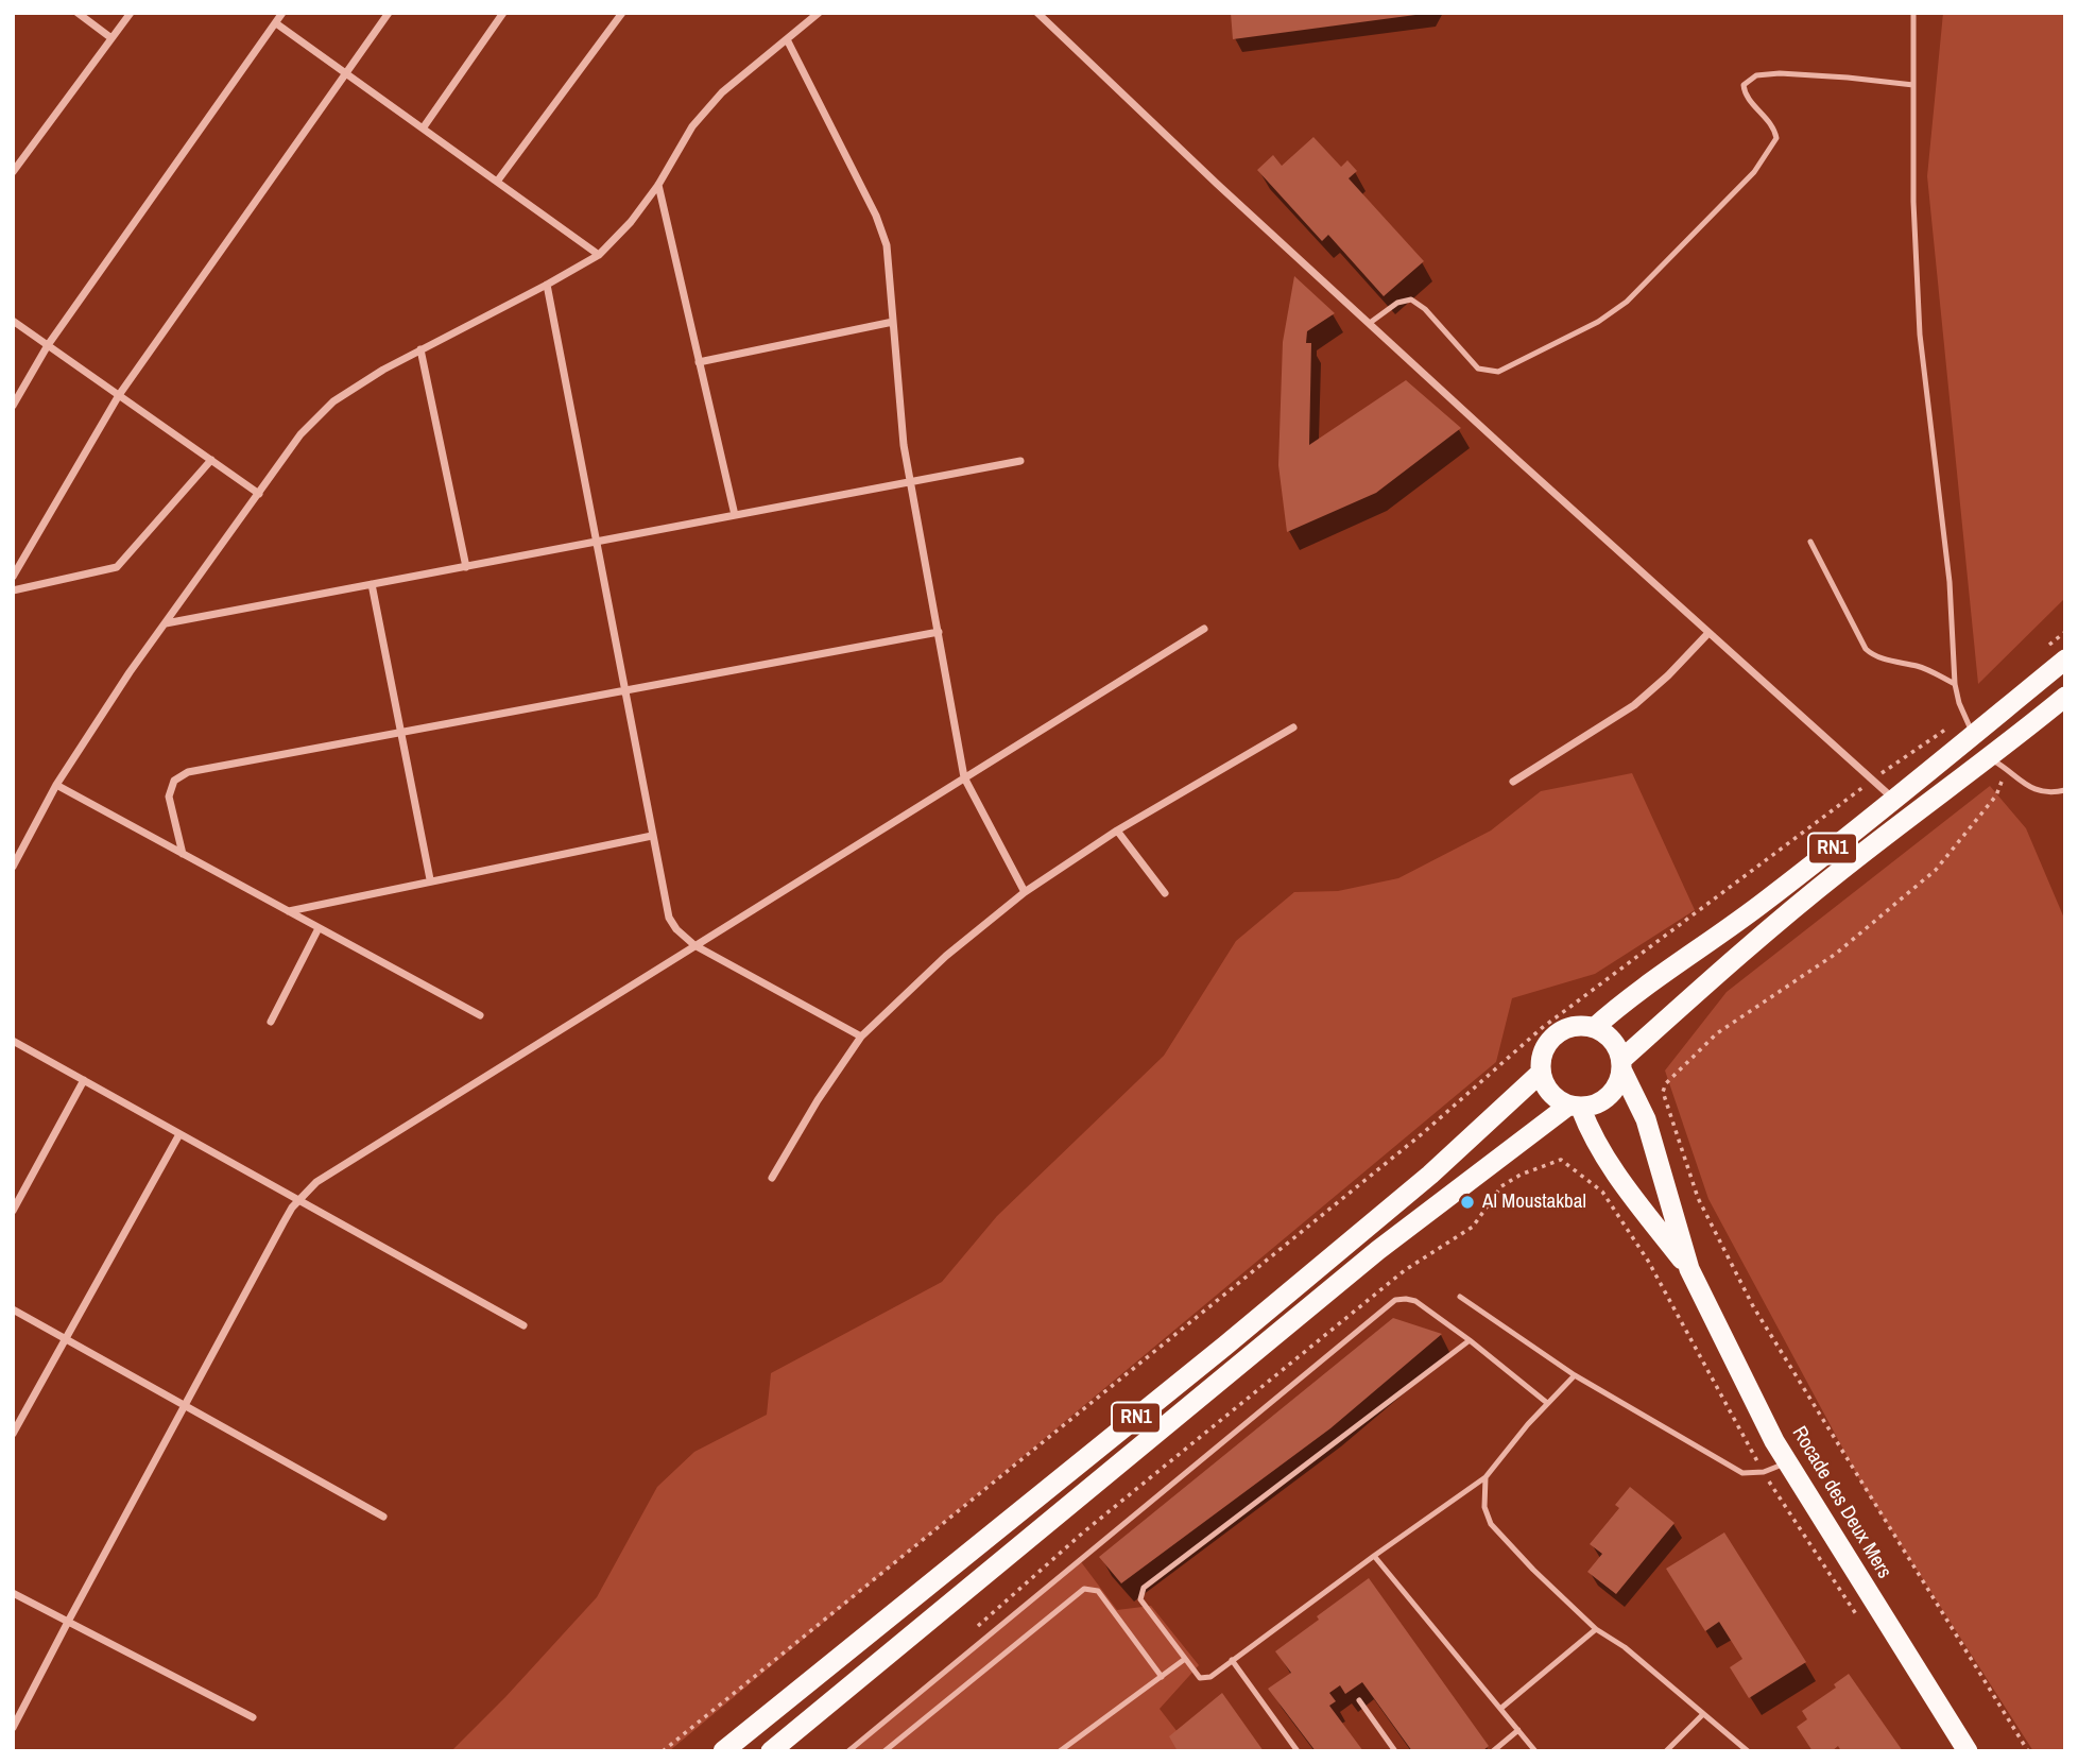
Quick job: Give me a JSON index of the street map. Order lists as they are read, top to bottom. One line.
{"streets":{"highway":["RN1","Rocade des Deux Mers"]},"crossings":[["RN1","Rocade des Deux Mers"]],"places":["Al Moustakbal"]}
